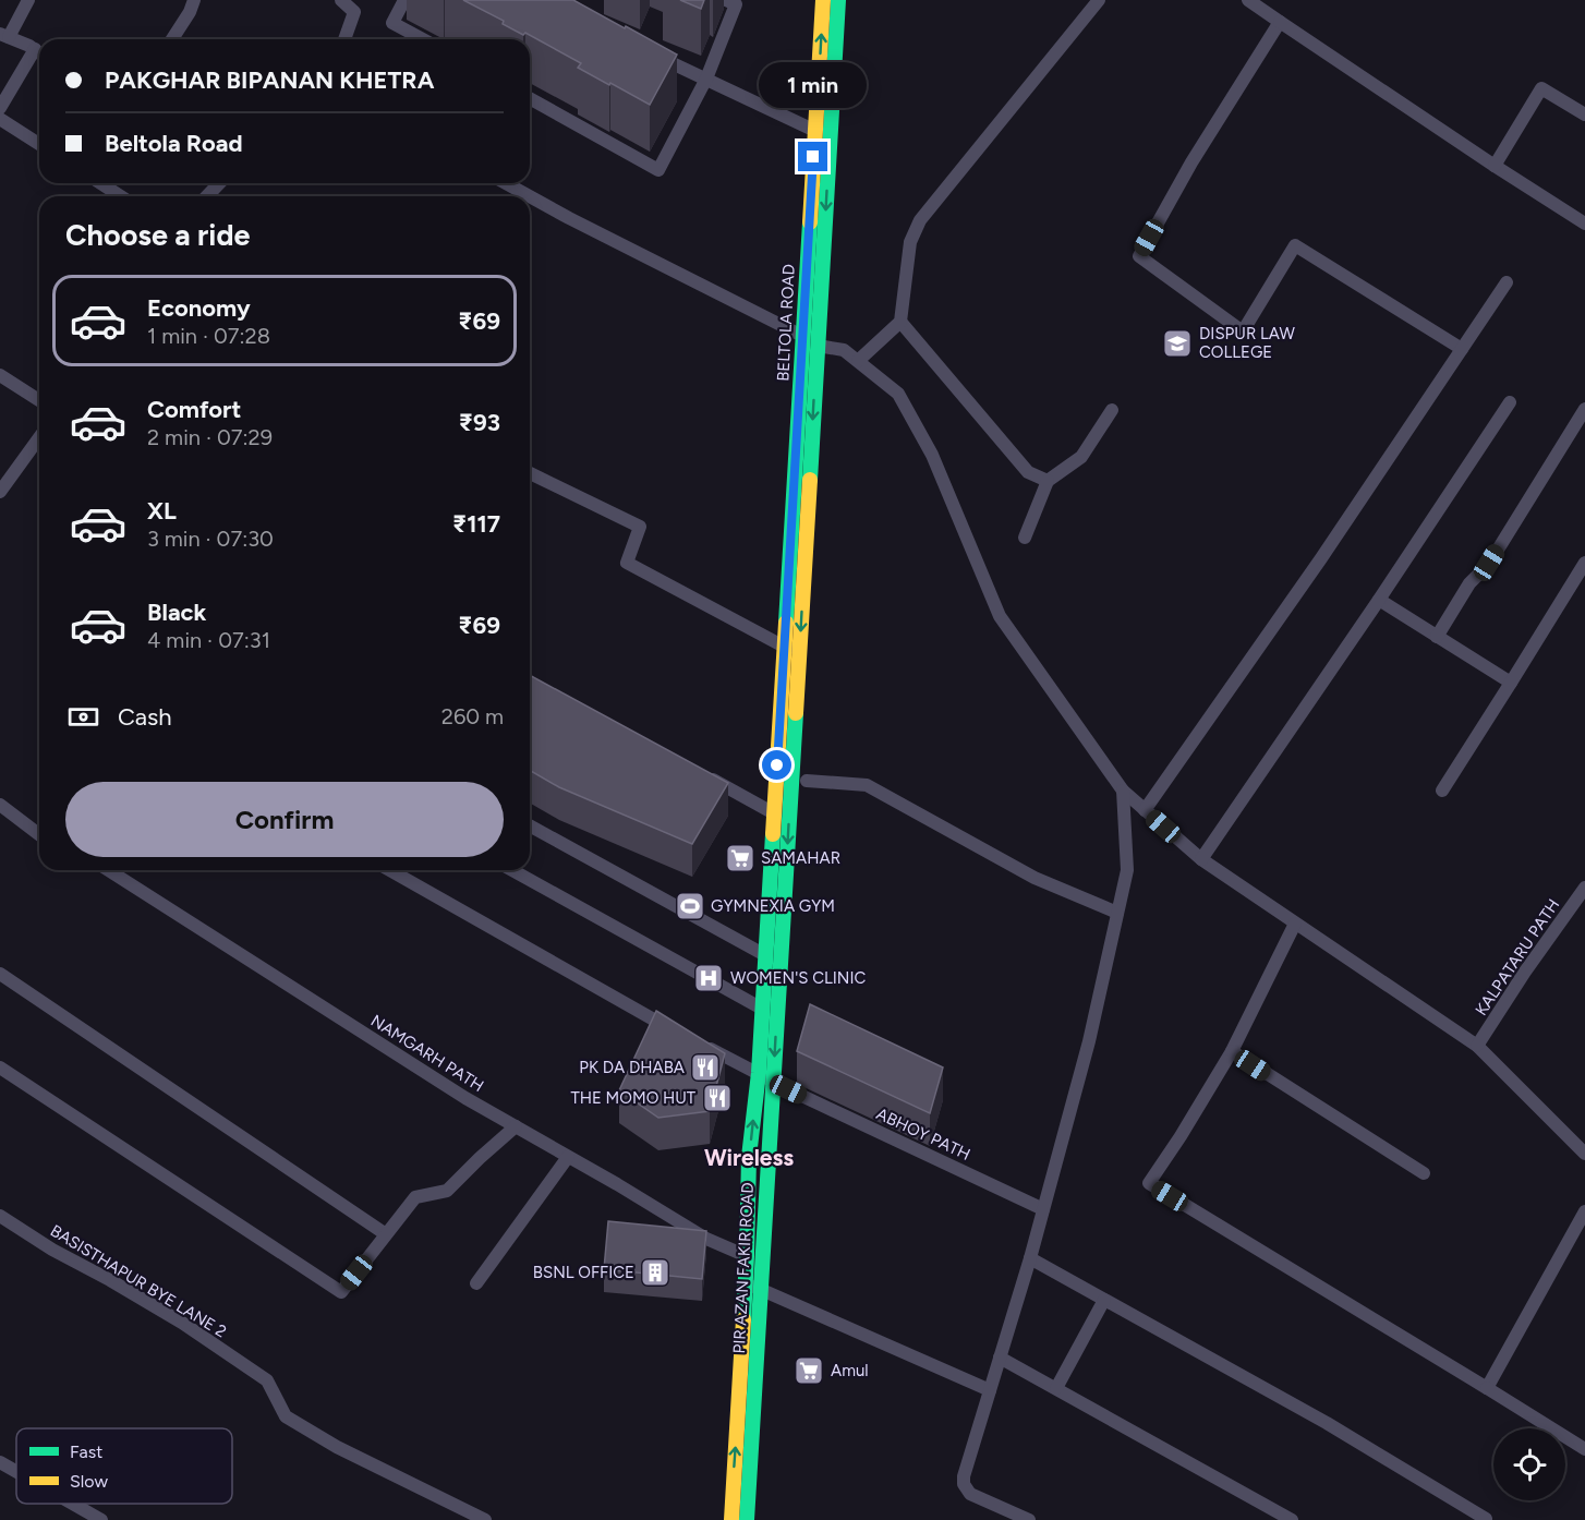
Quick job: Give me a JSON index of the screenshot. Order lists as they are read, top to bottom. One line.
{"streets":{"main road":["BELTOLA ROAD","PIR AZAN FAKIR ROAD"],"street":["KALPATARU PATH","NAMGARH PATH","ABHOY PATH","BASISTHAPUR BYE LANE 2"]},"crossings":[["BELTOLA ROAD","PIR AZAN FAKIR ROAD"],["NAMGARH PATH","PIR AZAN FAKIR ROAD"],["ABHOY PATH","PIR AZAN FAKIR ROAD"]],"districts":["Wireless"],"places":{"school or university":["DISPUR LAW COLLEGE"],"supermarket":["SAMAHAR","Amul"],"sports":["GYMNEXIA GYM"],"hospital":["WOMEN'S CLINIC"],"restaurant":["PK DA DHABA","THE MOMO HUT"],"building":["BSNL OFFICE"]},"legend":["Fast","Slow"],"page":{"banner":["PAKGHAR BIPANAN KHETRA","Beltola Road"],"bubble":"1 min","heading":"Choose a ride","list":[{"name":"Economy","note":"1 min · 07:28","value":"₹69"},{"name":"Comfort","note":"2 min · 07:29","value":"₹93"},{"name":"XL","note":"3 min · 07:30","value":"₹117"},{"name":"Black","note":"4 min · 07:31","value":"₹69"}],"pay":["Cash","260 m"],"buttons":"Confirm"}}
